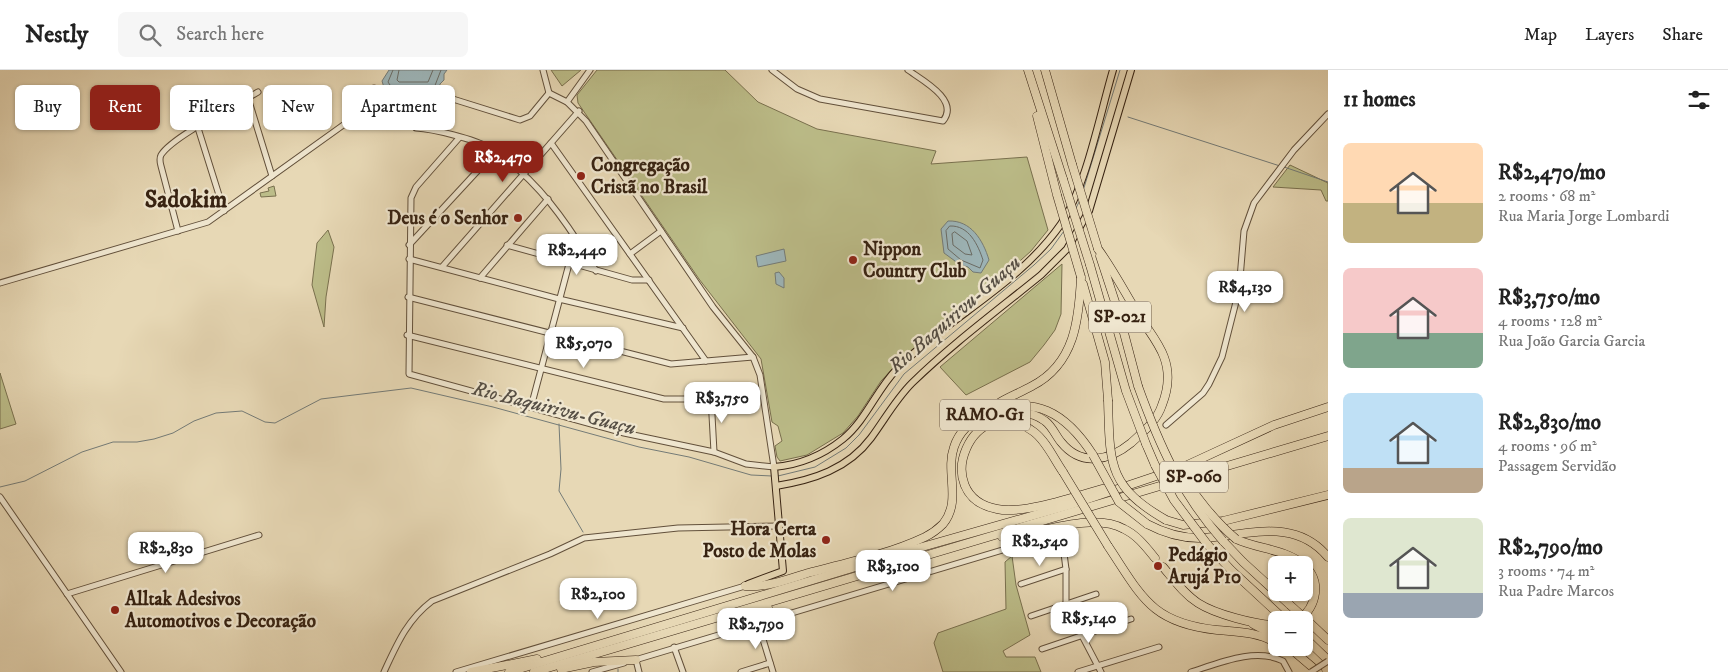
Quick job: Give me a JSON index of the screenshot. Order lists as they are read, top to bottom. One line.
{"streets":{"highway":["SP-021","RAMO-G1","SP-060"]},"districts":["Sadokim"],"water":["Rio Baquirivu-Guaçu"],"places":["Congregação Cristã no Brasil","Deus é o Senhor","Nippon Country Club","Hora Certa Posto de Molas","Pedágio Arujá P10","Alltak Adesivos Automotivos e Decoração"],"page":{"header":"Nestly","search":"Search here","nav":["Map","Layers","Share"],"heading":"11 homes","chip":["Buy","Rent","Filters","New","Apartment"],"list":[{"name":"R$2,470/mo","note":"2 rooms · 68 m² · Rua Maria Jorge Lombardi"},{"name":"R$3,750/mo","note":"4 rooms · 128 m² · Rua João Garcia Garcia"},{"name":"R$2,830/mo","note":"4 rooms · 96 m² · Passagem Servidão"},{"name":"R$2,790/mo","note":"3 rooms · 74 m² · Rua Padre Marcos"}],"price":["R$2,470","R$2,440","R$4,130","R$5,070","R$3,750","R$2,540","R$2,830","R$3,100","R$2,100","R$5,140","R$2,790"],"map_buttons":["+","−"]}}
